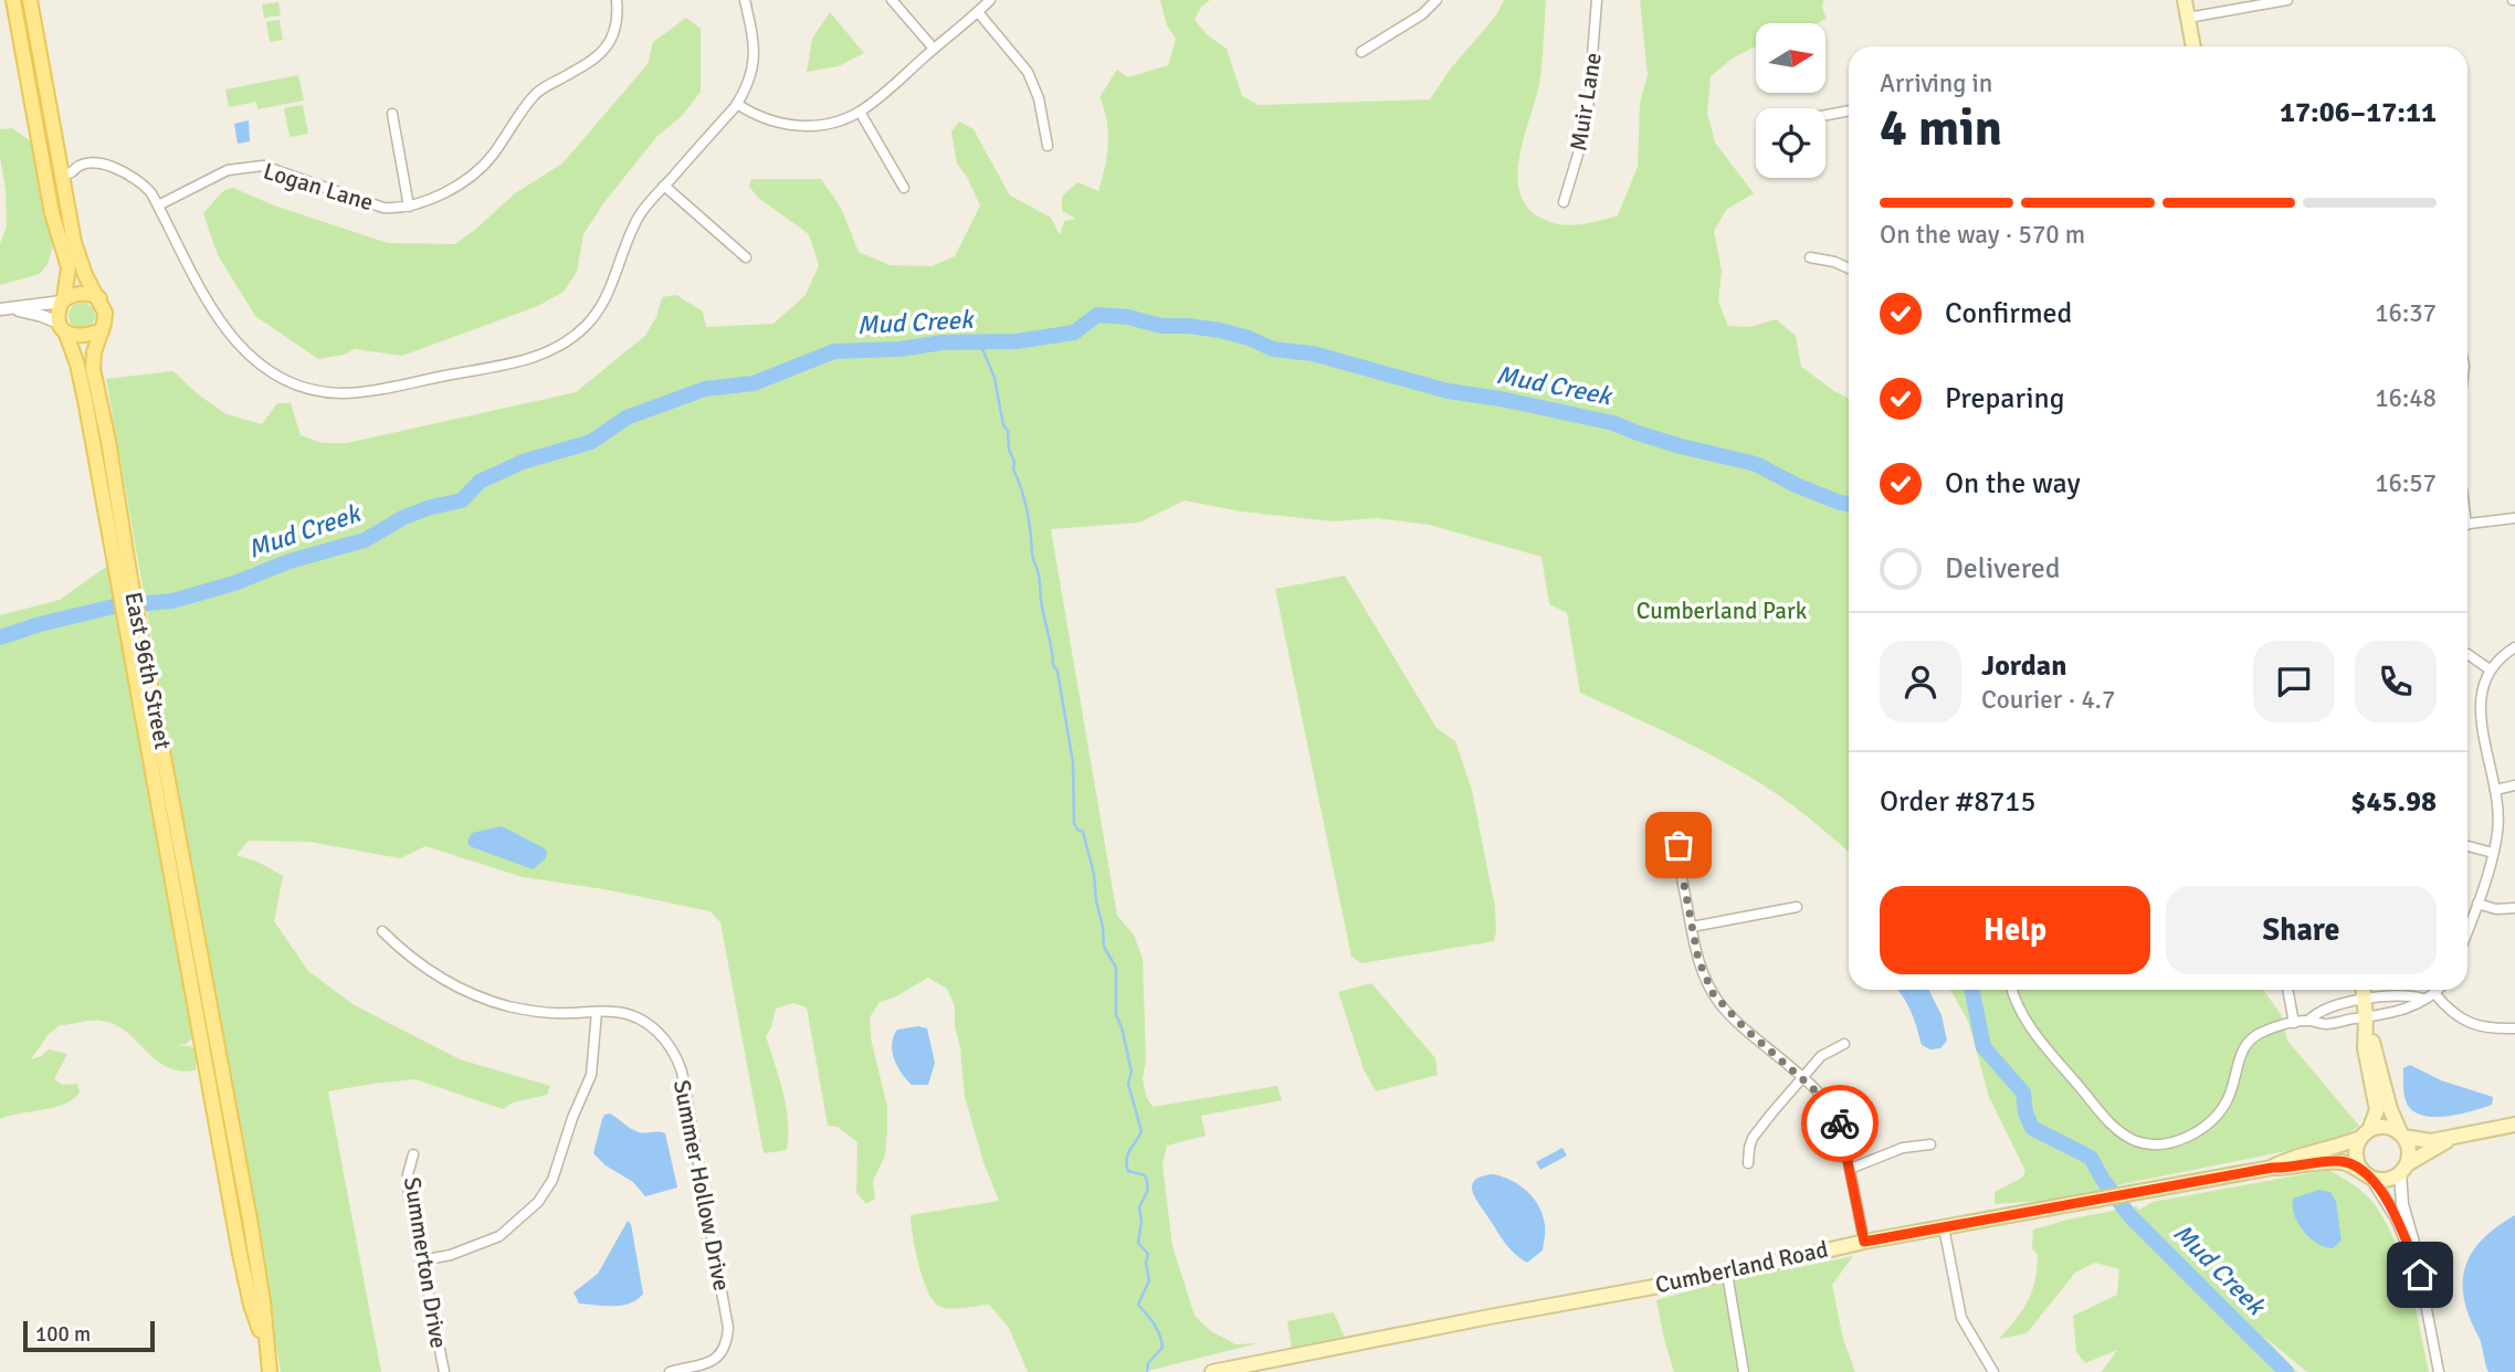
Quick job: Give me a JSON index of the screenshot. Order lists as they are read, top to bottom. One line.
{"streets":{"main road":["East 96th Street","Cumberland Road"],"street":["Muir Lane","Logan Lane","Summer Hollow Drive","Summerton Drive"]},"water":["Mud Creek"],"parks":["Cumberland Park"],"scale_bar":"100 m","north":"right","page":{"heading":["4 min","Arriving in","17:06–17:11"],"panel":["Jordan","Courier · 4.7","Order #8715","$45.98"],"bar":"On the way · 570 m","list":[["Confirmed","16:37"],["Preparing","16:48"],["On the way","16:57"],"Delivered"],"buttons":["Help","Share"],"scale":"100 m"}}
